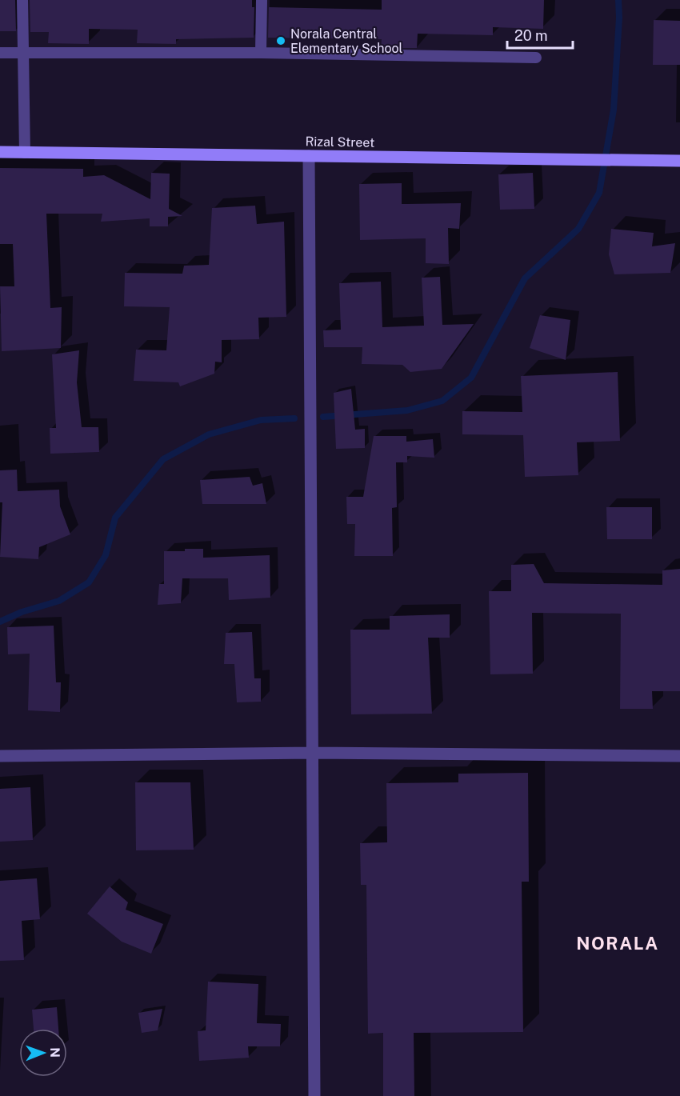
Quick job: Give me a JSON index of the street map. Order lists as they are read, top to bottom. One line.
{"streets":{"main road":["Rizal Street"]},"districts":["NORALA"],"places":["Norala Central Elementary School"],"scale_bar":"20 m","north":"right"}
